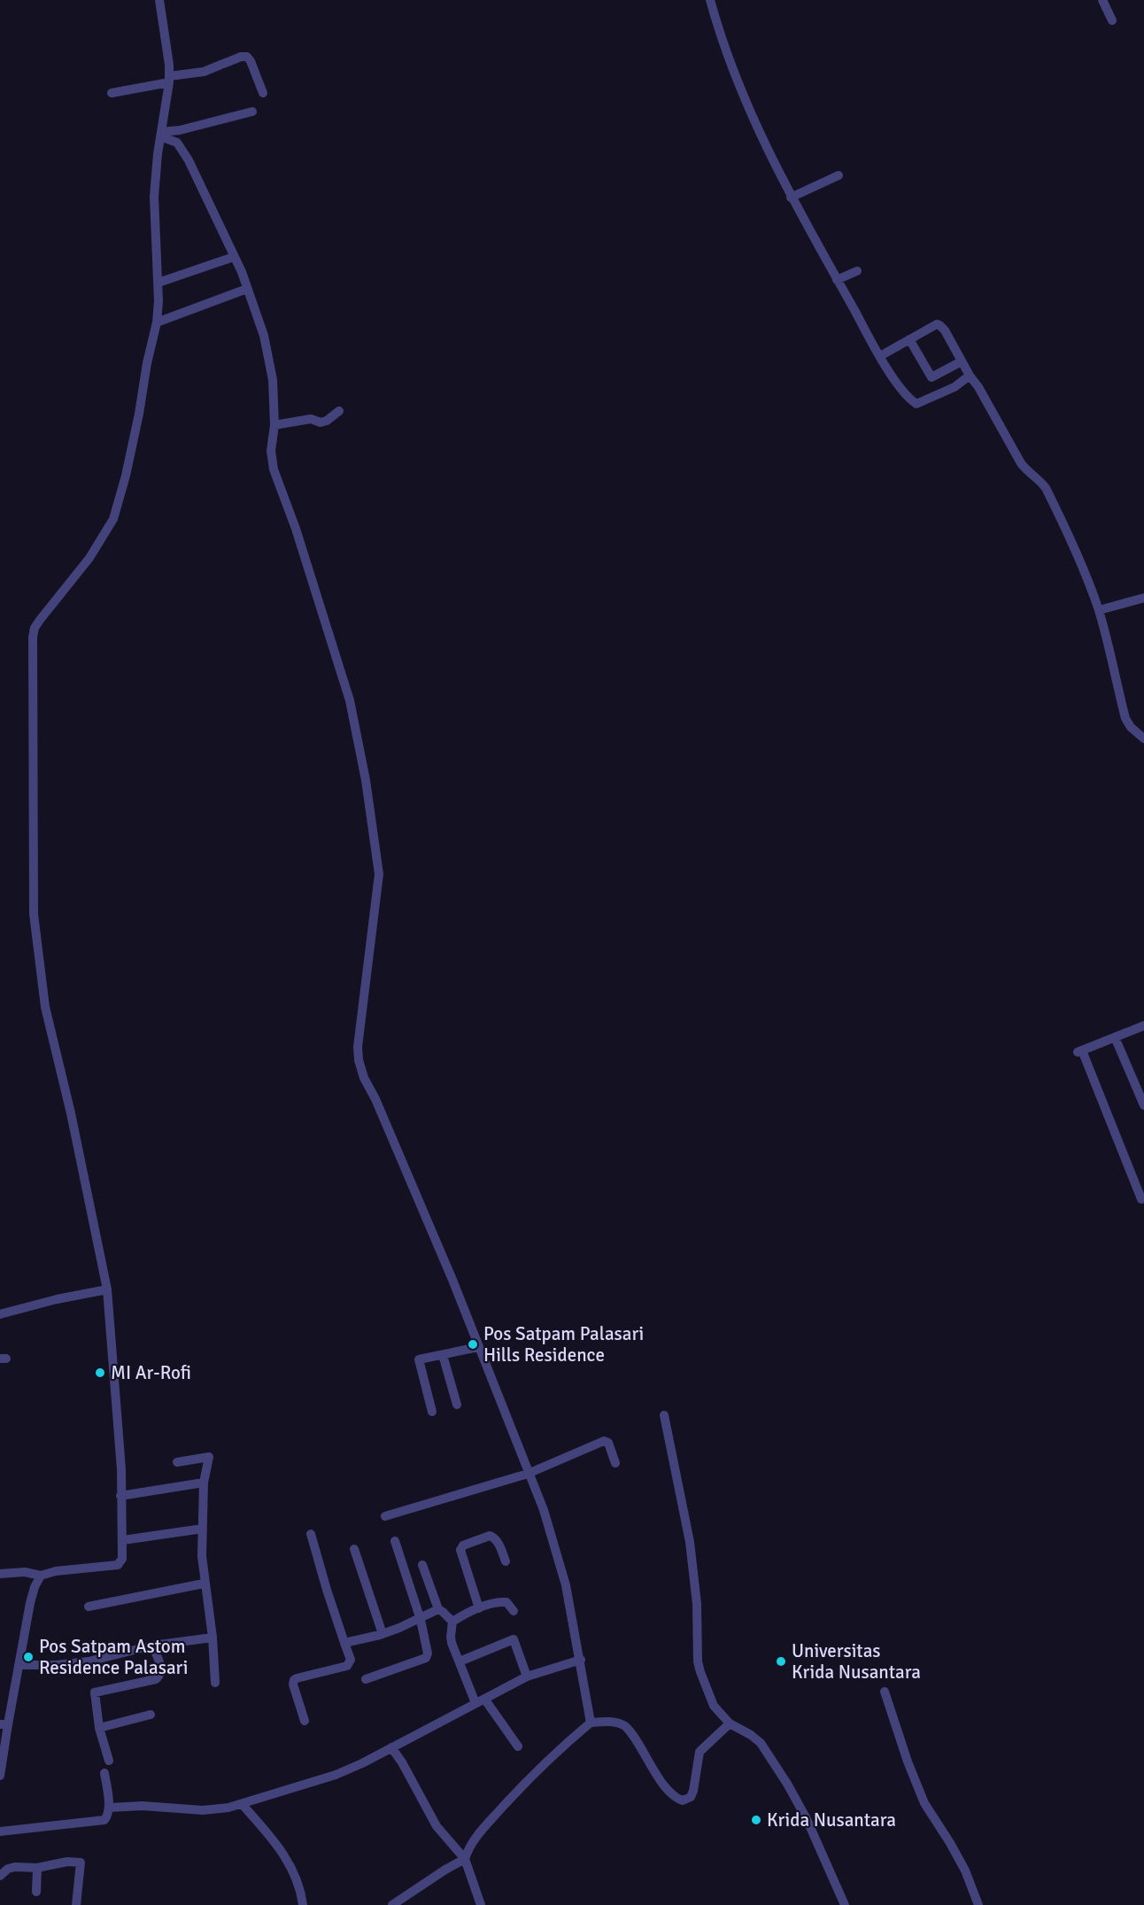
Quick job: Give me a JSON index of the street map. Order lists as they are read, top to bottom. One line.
{"places":["Pos Satpam Palasari Hills Residence","MI Ar-Rofi","Pos Satpam Astom Residence Palasari","Universitas Krida Nusantara","Krida Nusantara"]}
